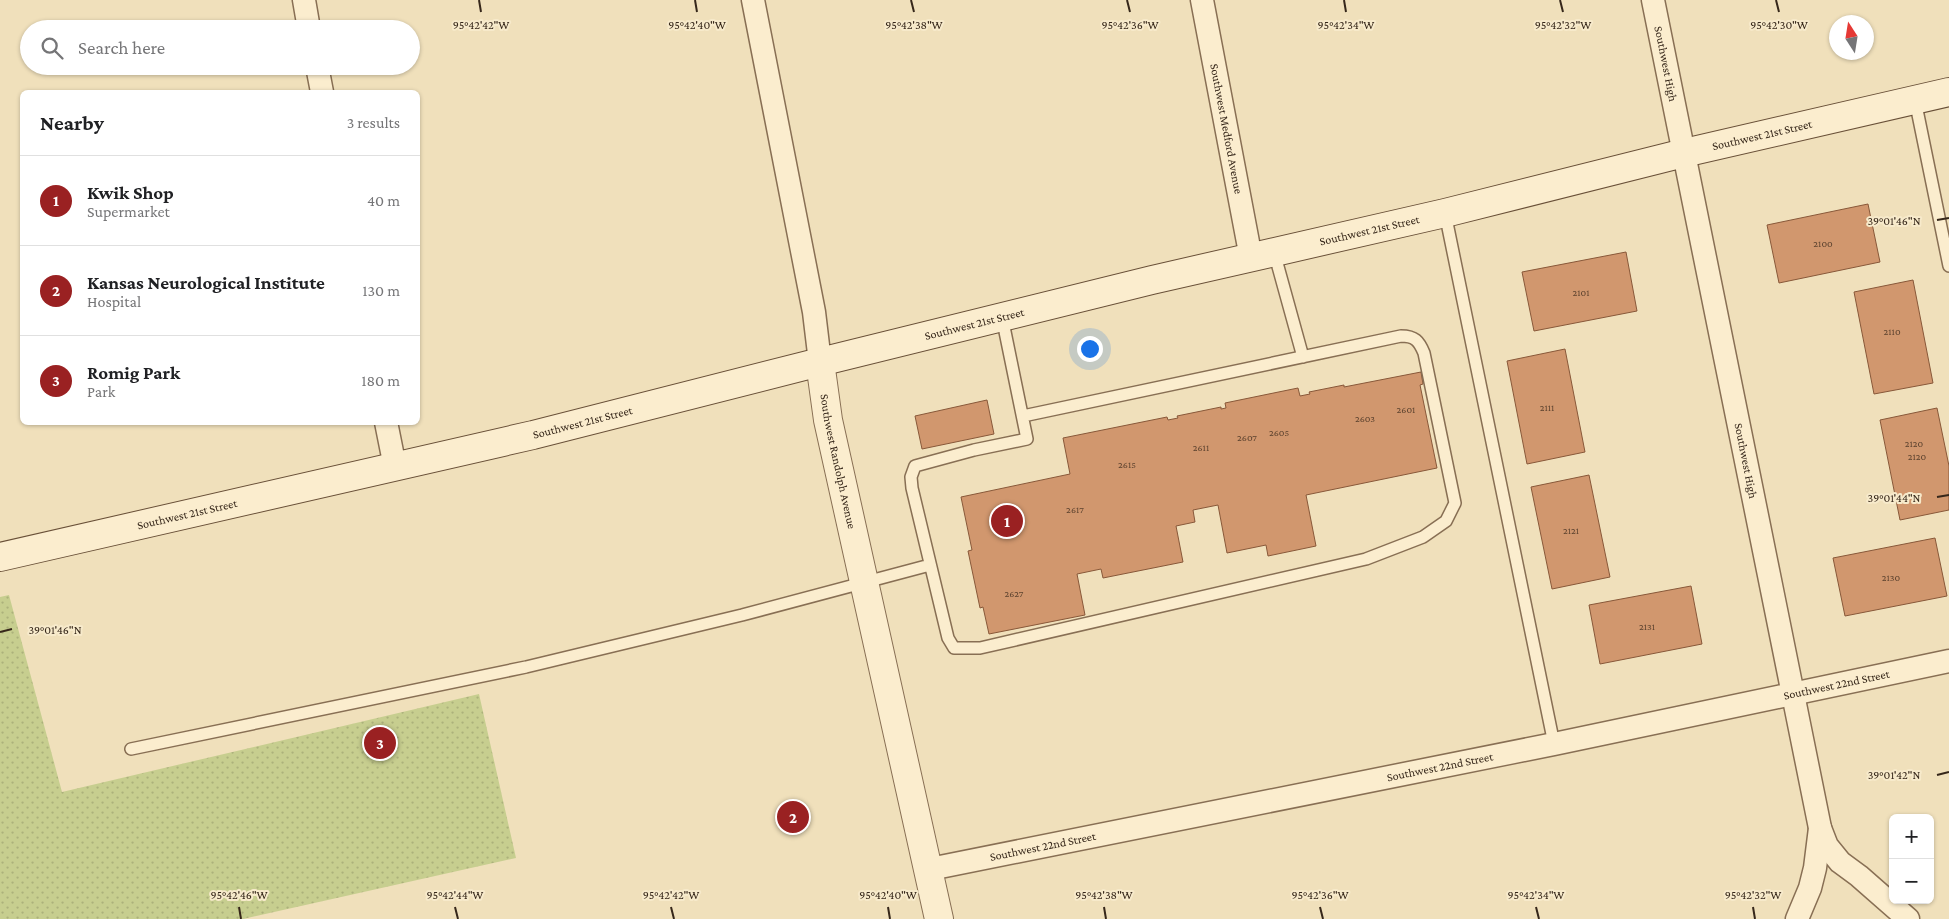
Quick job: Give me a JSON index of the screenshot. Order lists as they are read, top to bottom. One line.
{"streets":{"main road":["Southwest 21st Street","Southwest Randolph Avenue"],"street":["Southwest High","Southwest Medford Avenue","Southwest 22nd Street"]},"crossings":[["Southwest High","Southwest 21st Street"],["Southwest High","Southwest 22nd Street"],["Southwest Medford Avenue","Southwest 21st Street"],["Southwest 21st Street","Southwest Randolph Avenue"],["Southwest Randolph Avenue","Southwest 22nd Street"]],"house_numbers":["2100","2101","2110","2111","2601","2603","2605","2607","2120","2611","2120","2615","2617","2121","2130","2627","2131"],"north":"top","page":{"search":"Search here","heading":["Nearby","3 results"],"list":[{"mark":"1","name":"Kwik Shop","note":"Supermarket","value":"40 m"},{"mark":"2","name":"Kansas Neurological Institute","note":"Hospital","value":"130 m"},{"mark":"3","name":"Romig Park","note":"Park","value":"180 m"}],"pins":["1","3","2"],"map_buttons":["+","−"]},"coordinates":["95°42'42\"W","95°42'40\"W","95°42'38\"W","95°42'36\"W","95°42'34\"W","95°42'32\"W","95°42'30\"W","39°01'46\"N","39°01'44\"N","39°01'42\"N","95°42'46\"W","95°42'44\"W"]}
